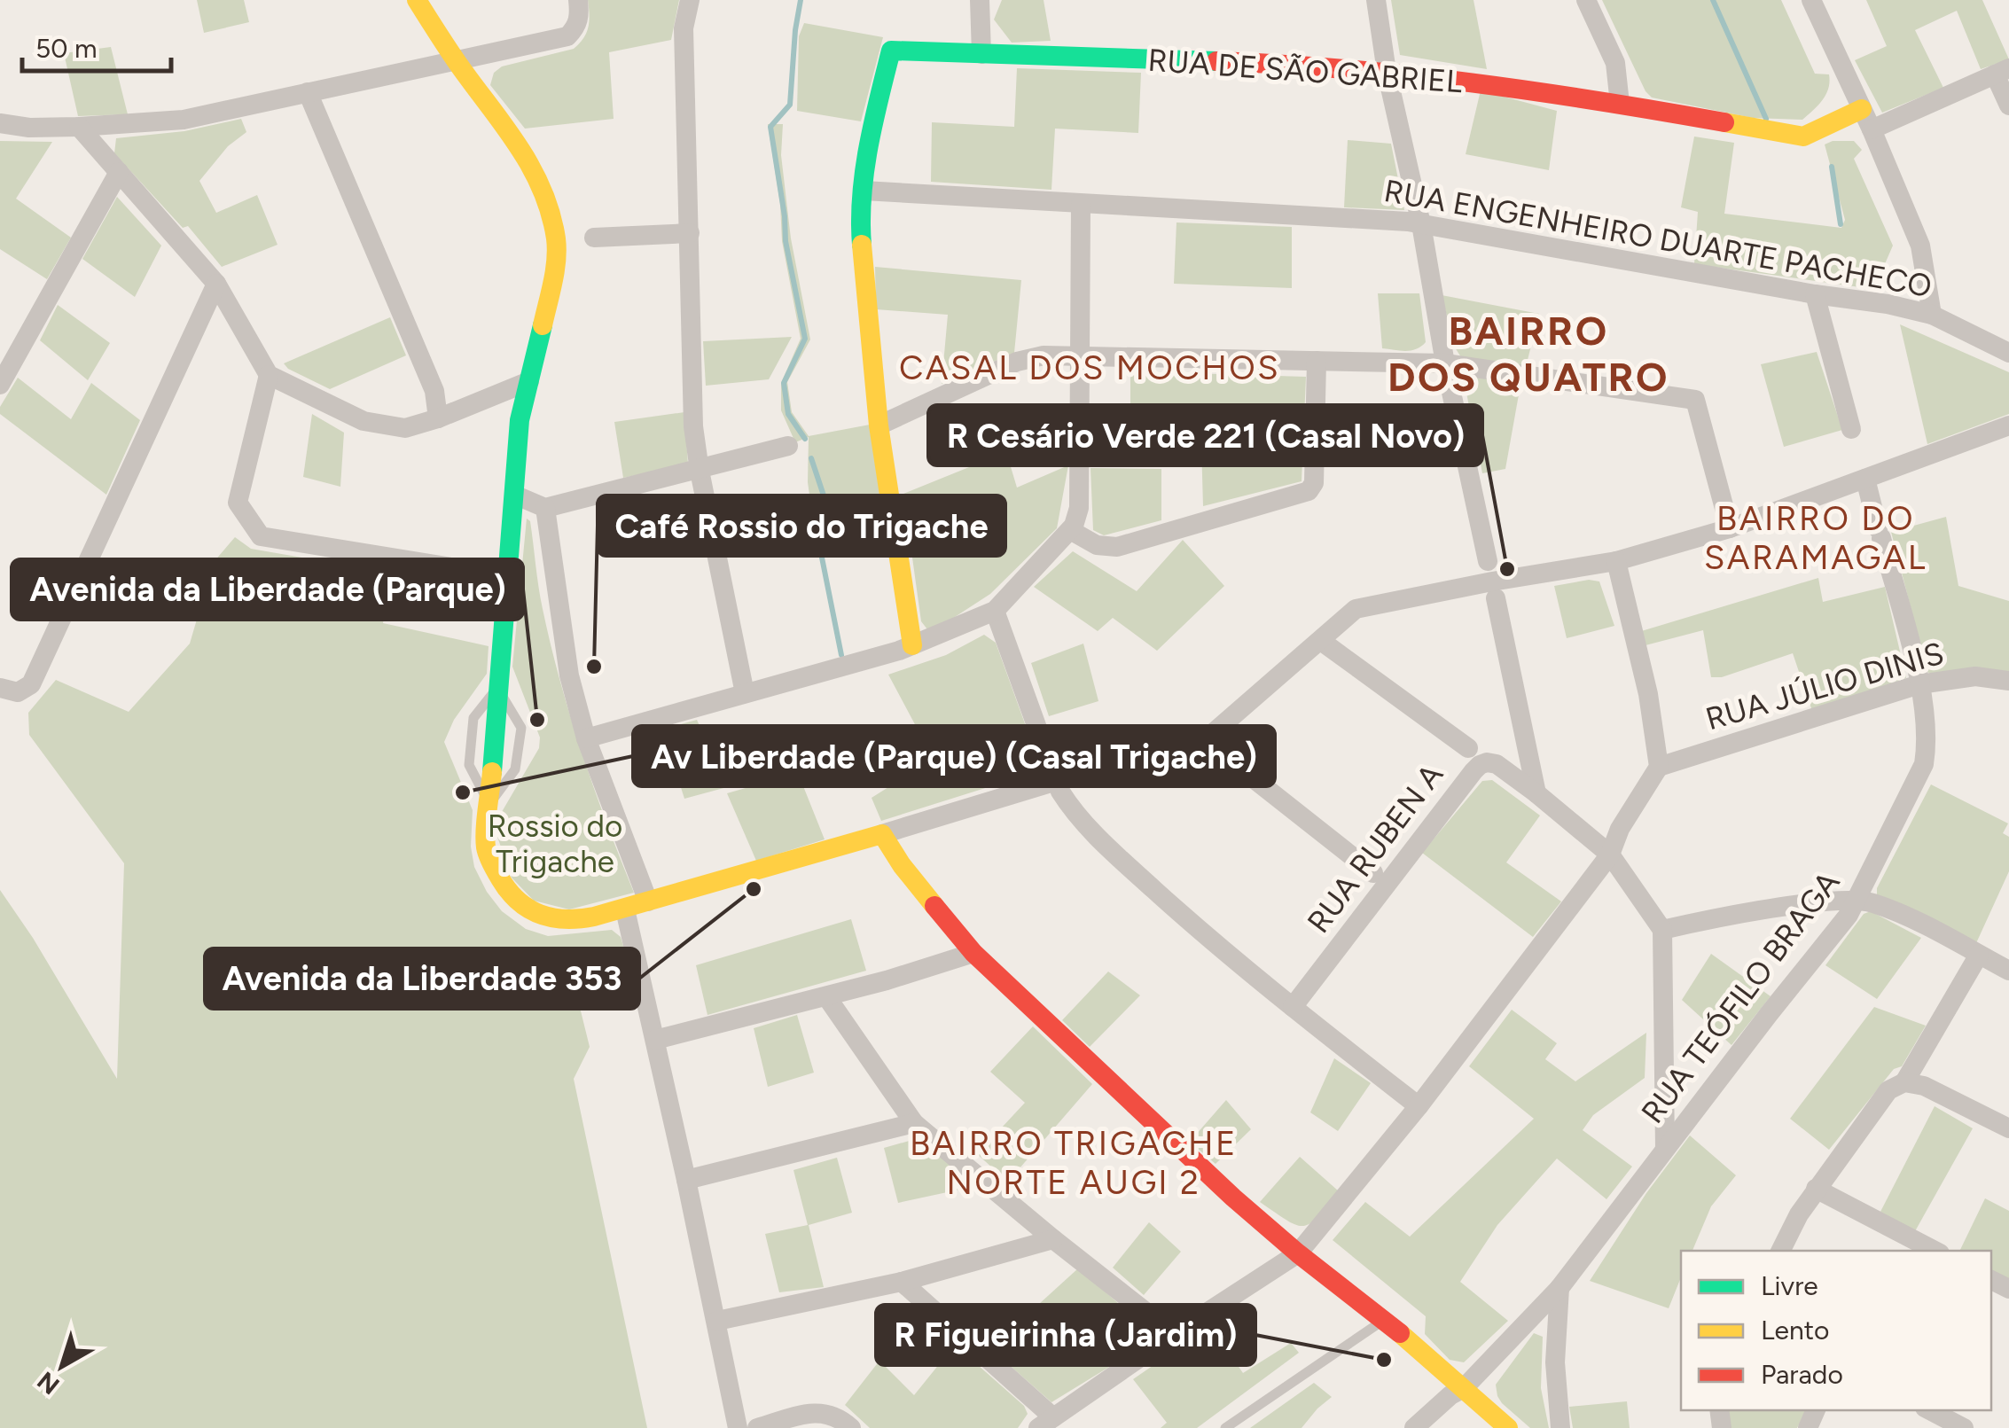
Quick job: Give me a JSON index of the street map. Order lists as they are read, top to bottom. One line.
{"streets":{"street":["RUA DE SÃO GABRIEL","RUA ENGENHEIRO DUARTE PACHECO","RUA JÚLIO DINIS","RUA RUBEN A","RUA TEÓFILO BRAGA"]},"crossings":[["RUA DE SÃO GABRIEL","RUA ENGENHEIRO DUARTE PACHECO"],["RUA JÚLIO DINIS","RUA TEÓFILO BRAGA"]],"districts":["BAIRRO DOS QUATRO","CASAL DOS MOCHOS","BAIRRO DO SARAMAGAL","BAIRRO TRIGACHE NORTE AUGI 2"],"parks":["Rossio do Trigache"],"places":["R Cesário Verde 221 (Casal Novo)","Café Rossio do Trigache","Avenida da Liberdade (Parque)","Av Liberdade (Parque) (Casal Trigache)","Avenida da Liberdade 353","R Figueirinha (Jardim)"],"legend":["Livre","Lento","Parado"],"scale_bar":"50 m","north":"bottom left"}
